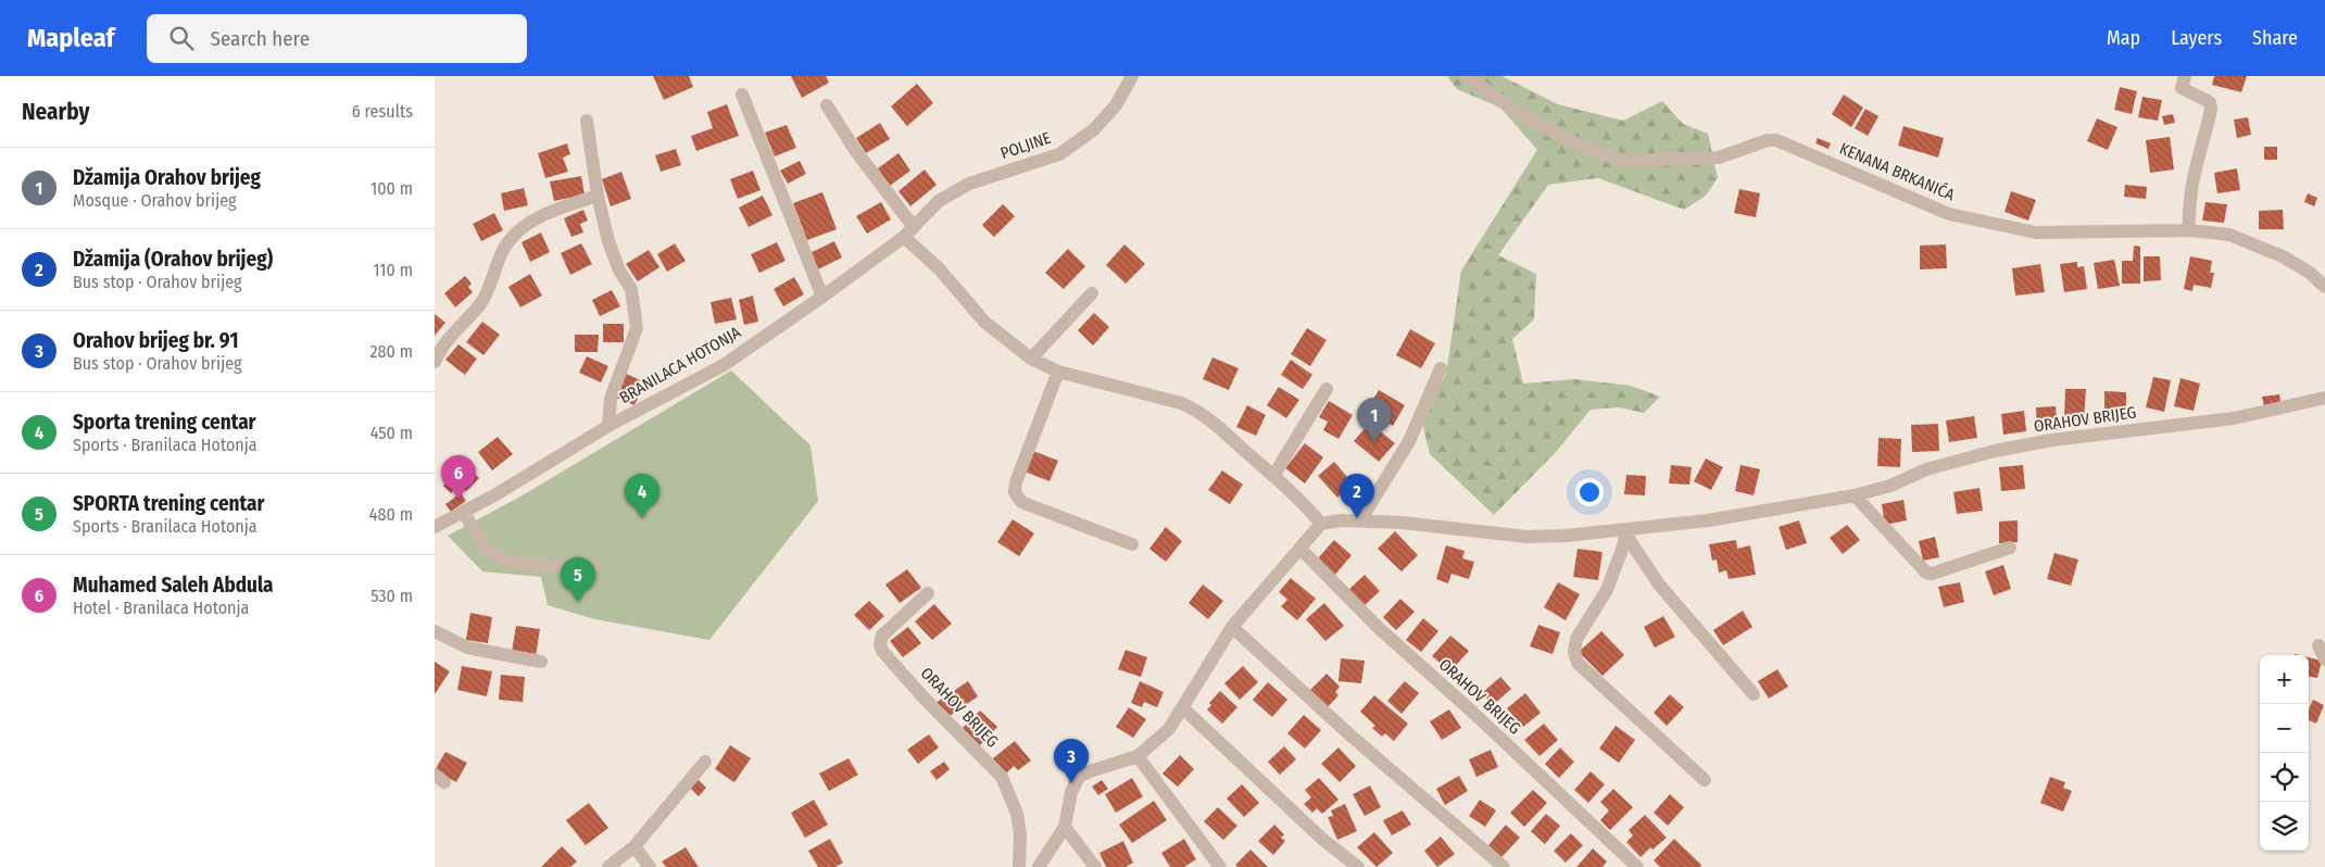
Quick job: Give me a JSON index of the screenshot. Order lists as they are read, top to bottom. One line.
{"streets":{"street":["POLJINE","KENANA BRKANIĆA","BRANILACA HOTONJA","ORAHOV BRIJEG"]},"crossings":[["POLJINE","BRANILACA HOTONJA"]],"page":{"header":"Mapleaf","search":"Search here","nav":["Map","Layers","Share"],"heading":["Nearby","6 results"],"list":[{"mark":"1","name":"Džamija Orahov brijeg","note":"Mosque · Orahov brijeg","value":"100 m"},{"mark":"2","name":"Džamija (Orahov brijeg)","note":"Bus stop · Orahov brijeg","value":"110 m"},{"mark":"3","name":"Orahov brijeg br. 91","note":"Bus stop · Orahov brijeg","value":"280 m"},{"mark":"4","name":"Sporta trening centar","note":"Sports · Branilaca Hotonja","value":"450 m"},{"mark":"5","name":"SPORTA trening centar","note":"Sports · Branilaca Hotonja","value":"480 m"},{"mark":"6","name":"Muhamed Saleh Abdula","note":"Hotel · Branilaca Hotonja","value":"530 m"}],"pins":["1","6","2","4","5","3"],"map_buttons":["+","−"]}}
